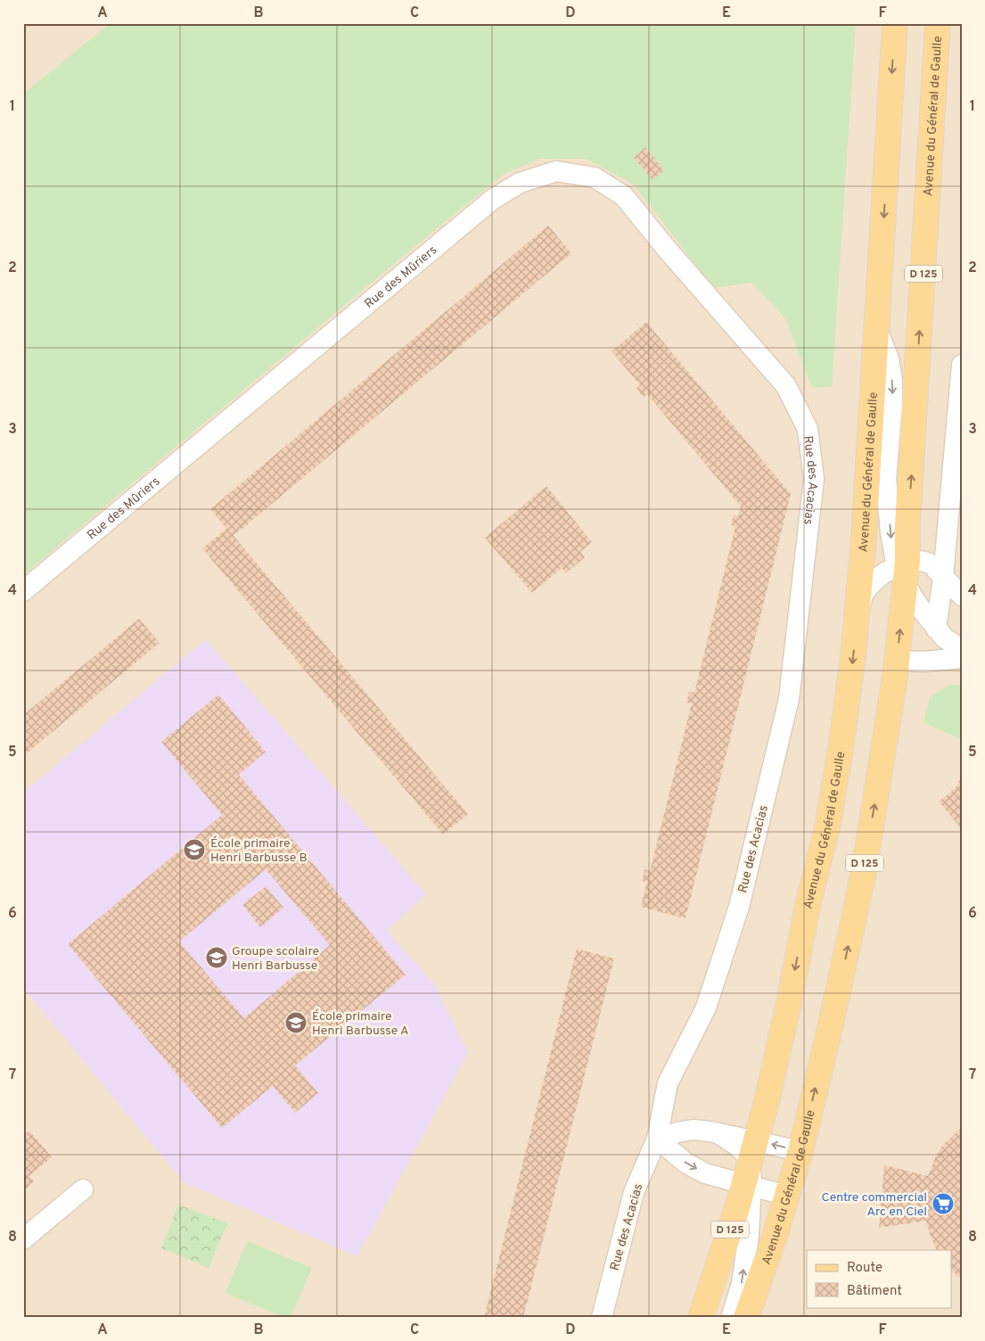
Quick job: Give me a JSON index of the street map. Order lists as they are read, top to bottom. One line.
{"streets":{"main road":["Avenue du Général de Gaulle","D 125"],"street":["Rue des Mûriers","Rue des Acacias"]},"crossings":[["Rue des Mûriers","Rue des Acacias"]],"places":{"school or university":["École primaire Henri Barbusse B","Groupe scolaire Henri Barbusse","École primaire Henri Barbusse A"],"supermarket":["Centre commercial Arc en Ciel"]},"legend":["Route","Bâtiment"],"grid":{"columns":["A","B","C","D","E","F"],"rows":["1","2","3","4","5","6","7","8"]}}
